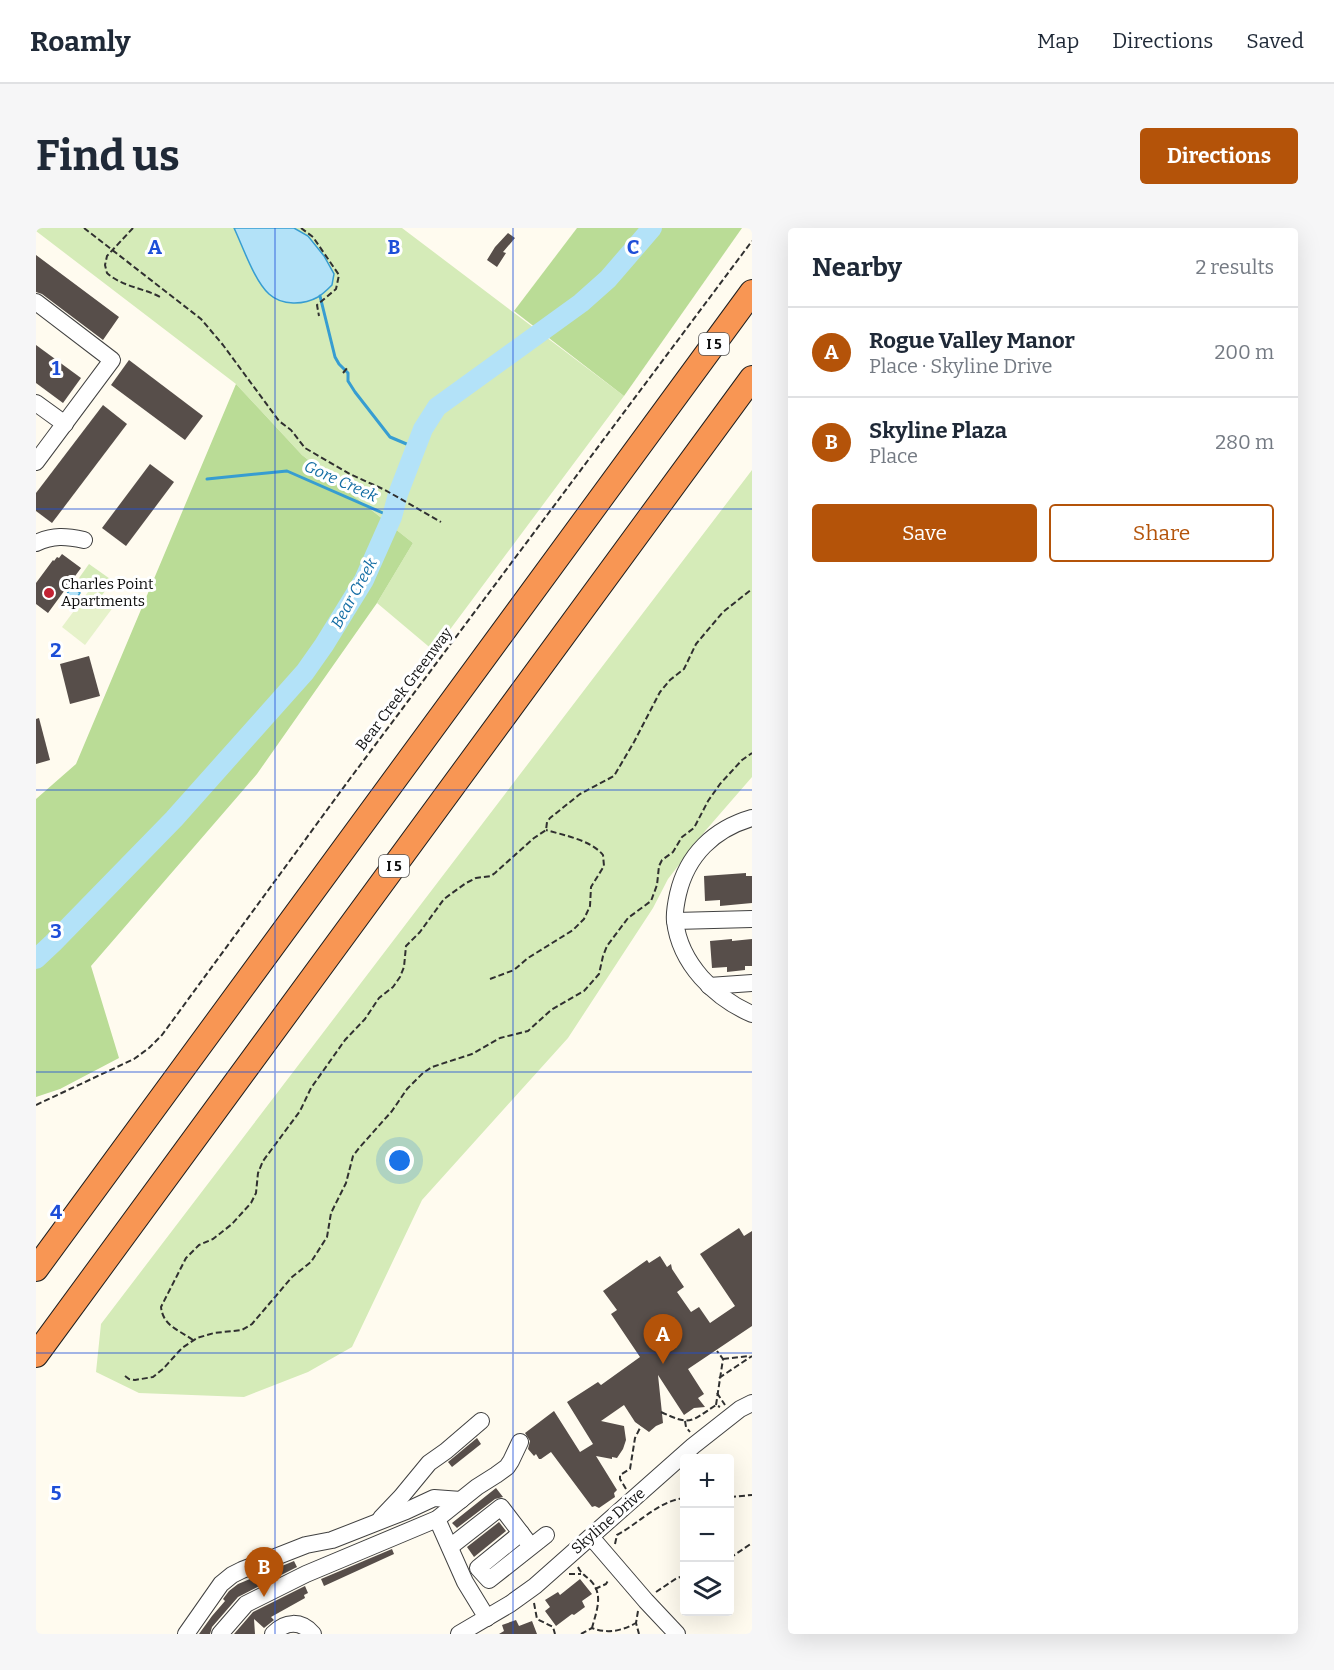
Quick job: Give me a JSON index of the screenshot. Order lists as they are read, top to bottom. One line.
{"streets":{"highway":["I 5"],"street":["Skyline Drive"],"path":["Bear Creek Greenway"]},"water":["Gore Creek","Bear Creek"],"places":["Charles Point Apartments"],"page":{"header":"Roamly","nav":["Map","Directions","Saved"],"buttons":["Directions",["Save","Share"]],"title":"Find us","heading":["Nearby","2 results"],"list":[{"mark":"A","name":"Rogue Valley Manor","note":"Place · Skyline Drive","value":"200 m"},{"mark":"B","name":"Skyline Plaza","note":"Place","value":"280 m"}],"pins":["A","B"],"map_buttons":["+","−"]},"grid":{"columns":["A","B","C"],"rows":["1","2","3","4","5"]}}
